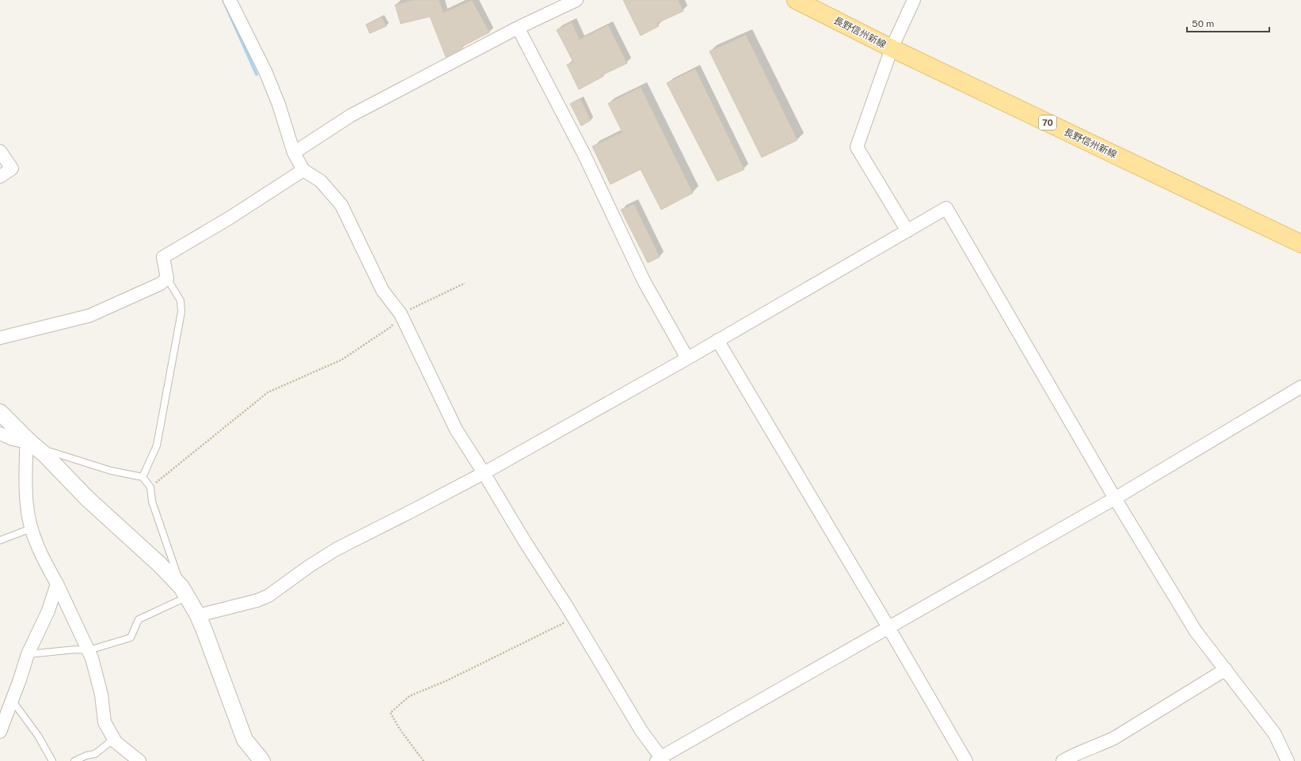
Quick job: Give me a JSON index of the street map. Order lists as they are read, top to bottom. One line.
{"streets":{"main road":["長野信州新線","70"]},"scale_bar":"50 m"}
